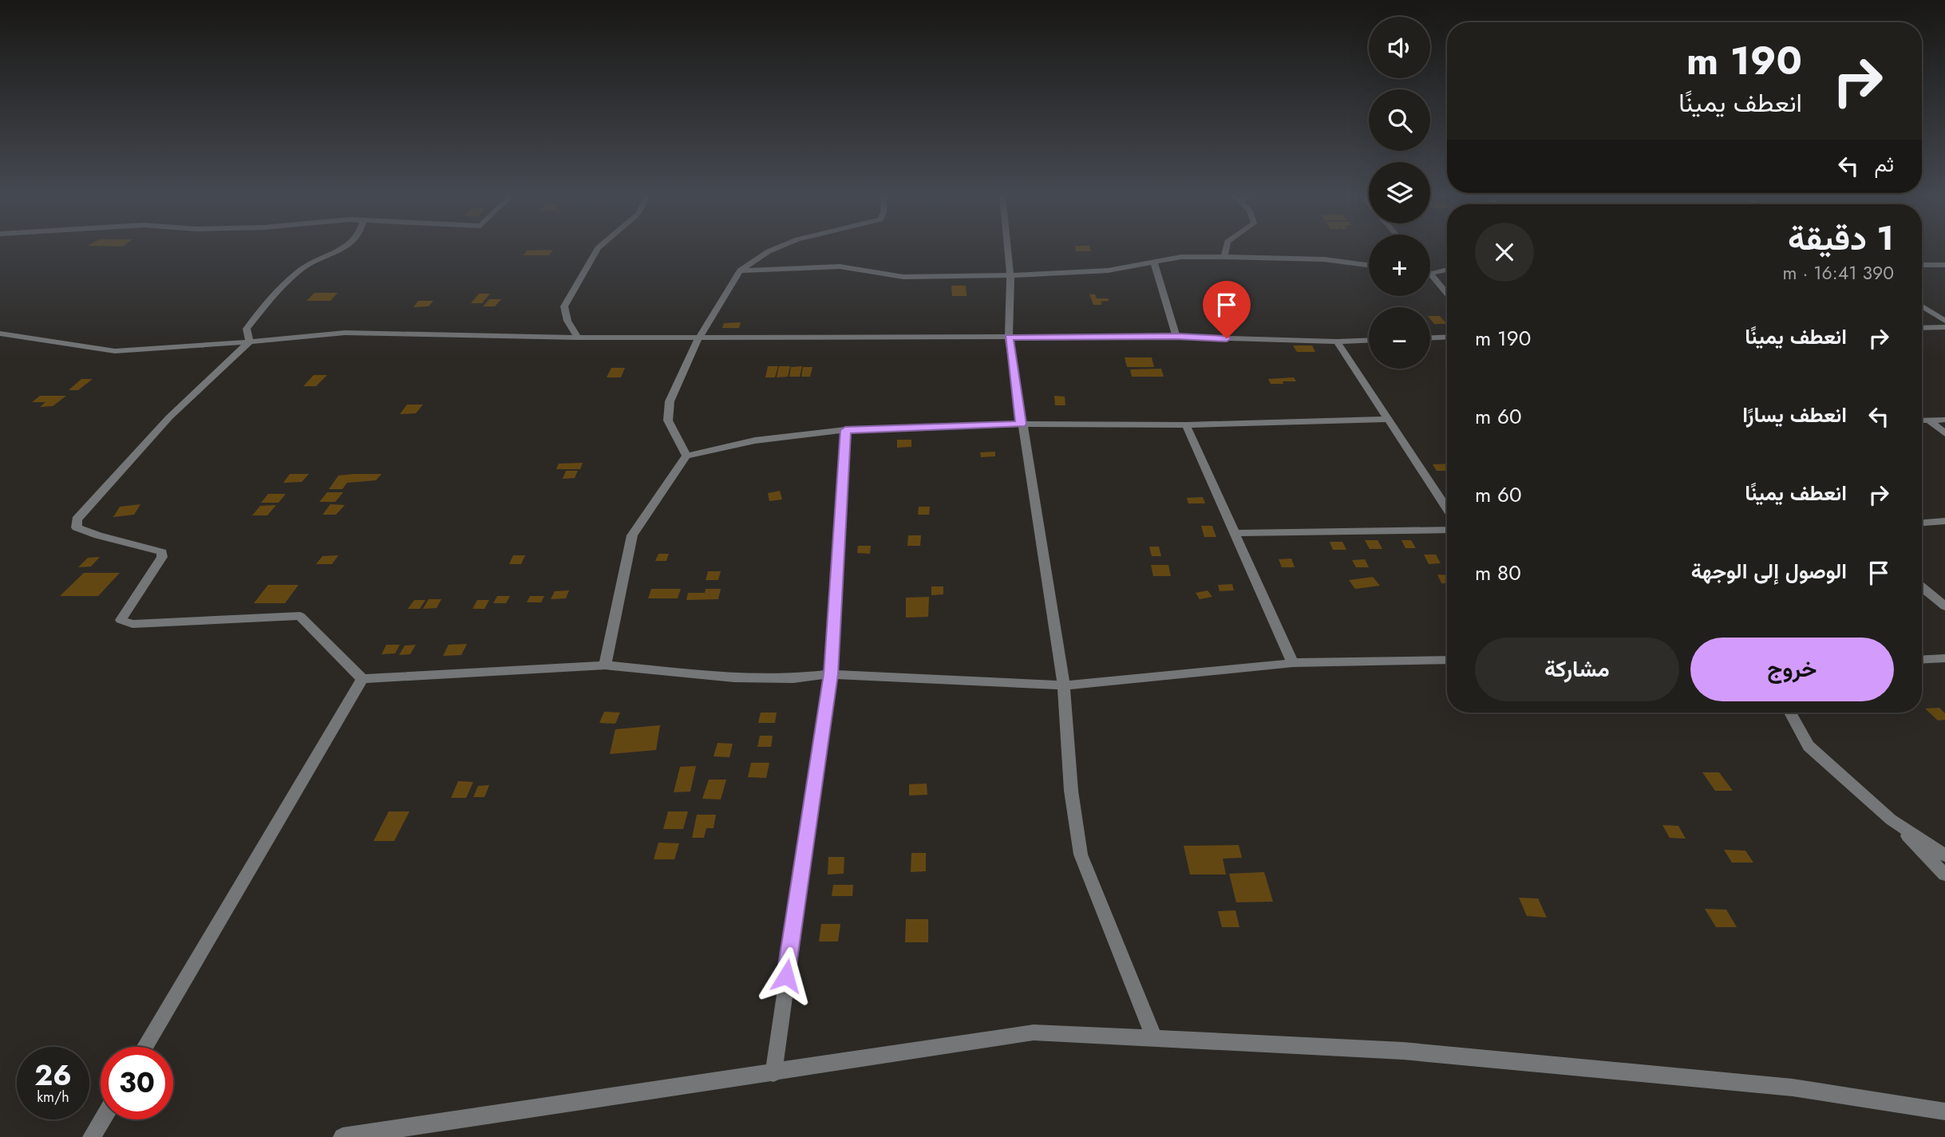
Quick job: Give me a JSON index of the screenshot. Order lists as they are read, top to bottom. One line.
{"page":{"map_buttons":["+","−"],"turn":["190 m","انعطف يمينًا"],"then":"ثم","heading":["1 دقيقة","390 m · 16:41"],"list":[{"name":"انعطف يمينًا","value":"190 m"},{"name":"انعطف يسارًا","value":"60 m"},{"name":"انعطف يمينًا","value":"60 m"},{"name":"الوصول إلى الوجهة","value":"80 m"}],"buttons":["خروج","مشاركة"],"speed":"26 km/h","limit":"30"}}
